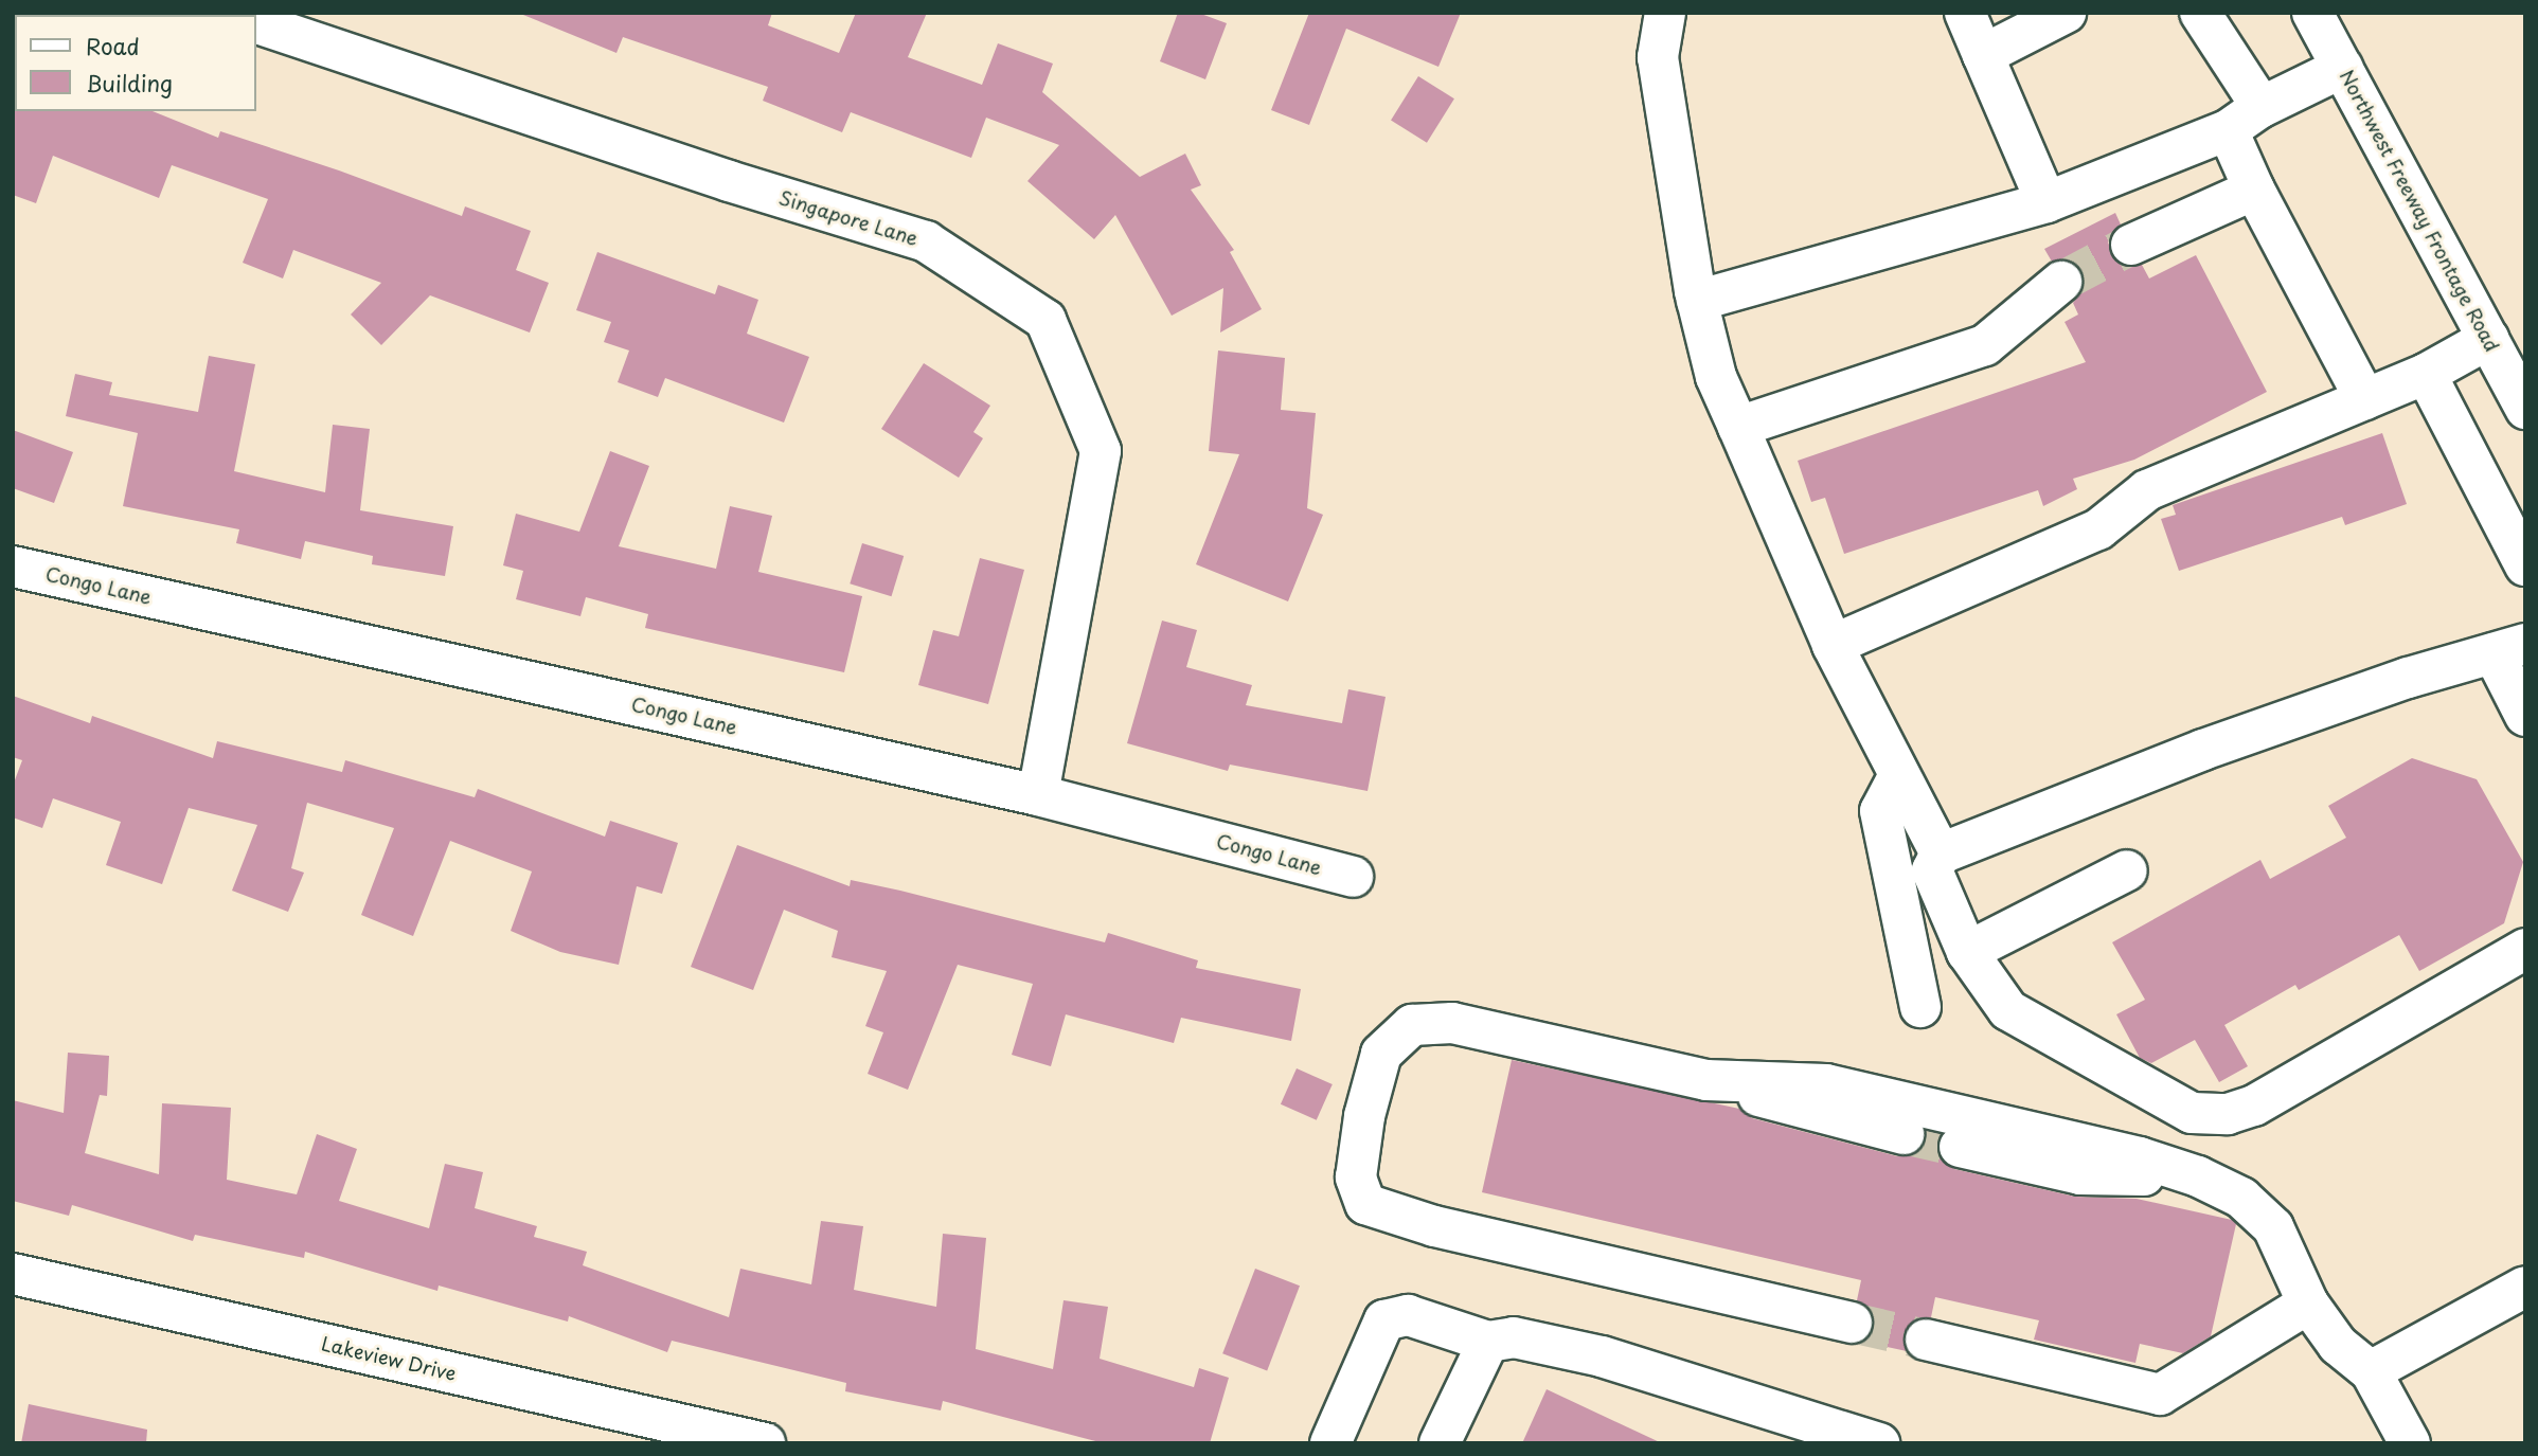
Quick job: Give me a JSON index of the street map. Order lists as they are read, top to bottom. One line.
{"streets":{"street":["Northwest Freeway Frontage Road","Singapore Lane","Congo Lane","Lakeview Drive"]},"crossings":[["Singapore Lane","Congo Lane"]],"legend":["Road","Building"]}
